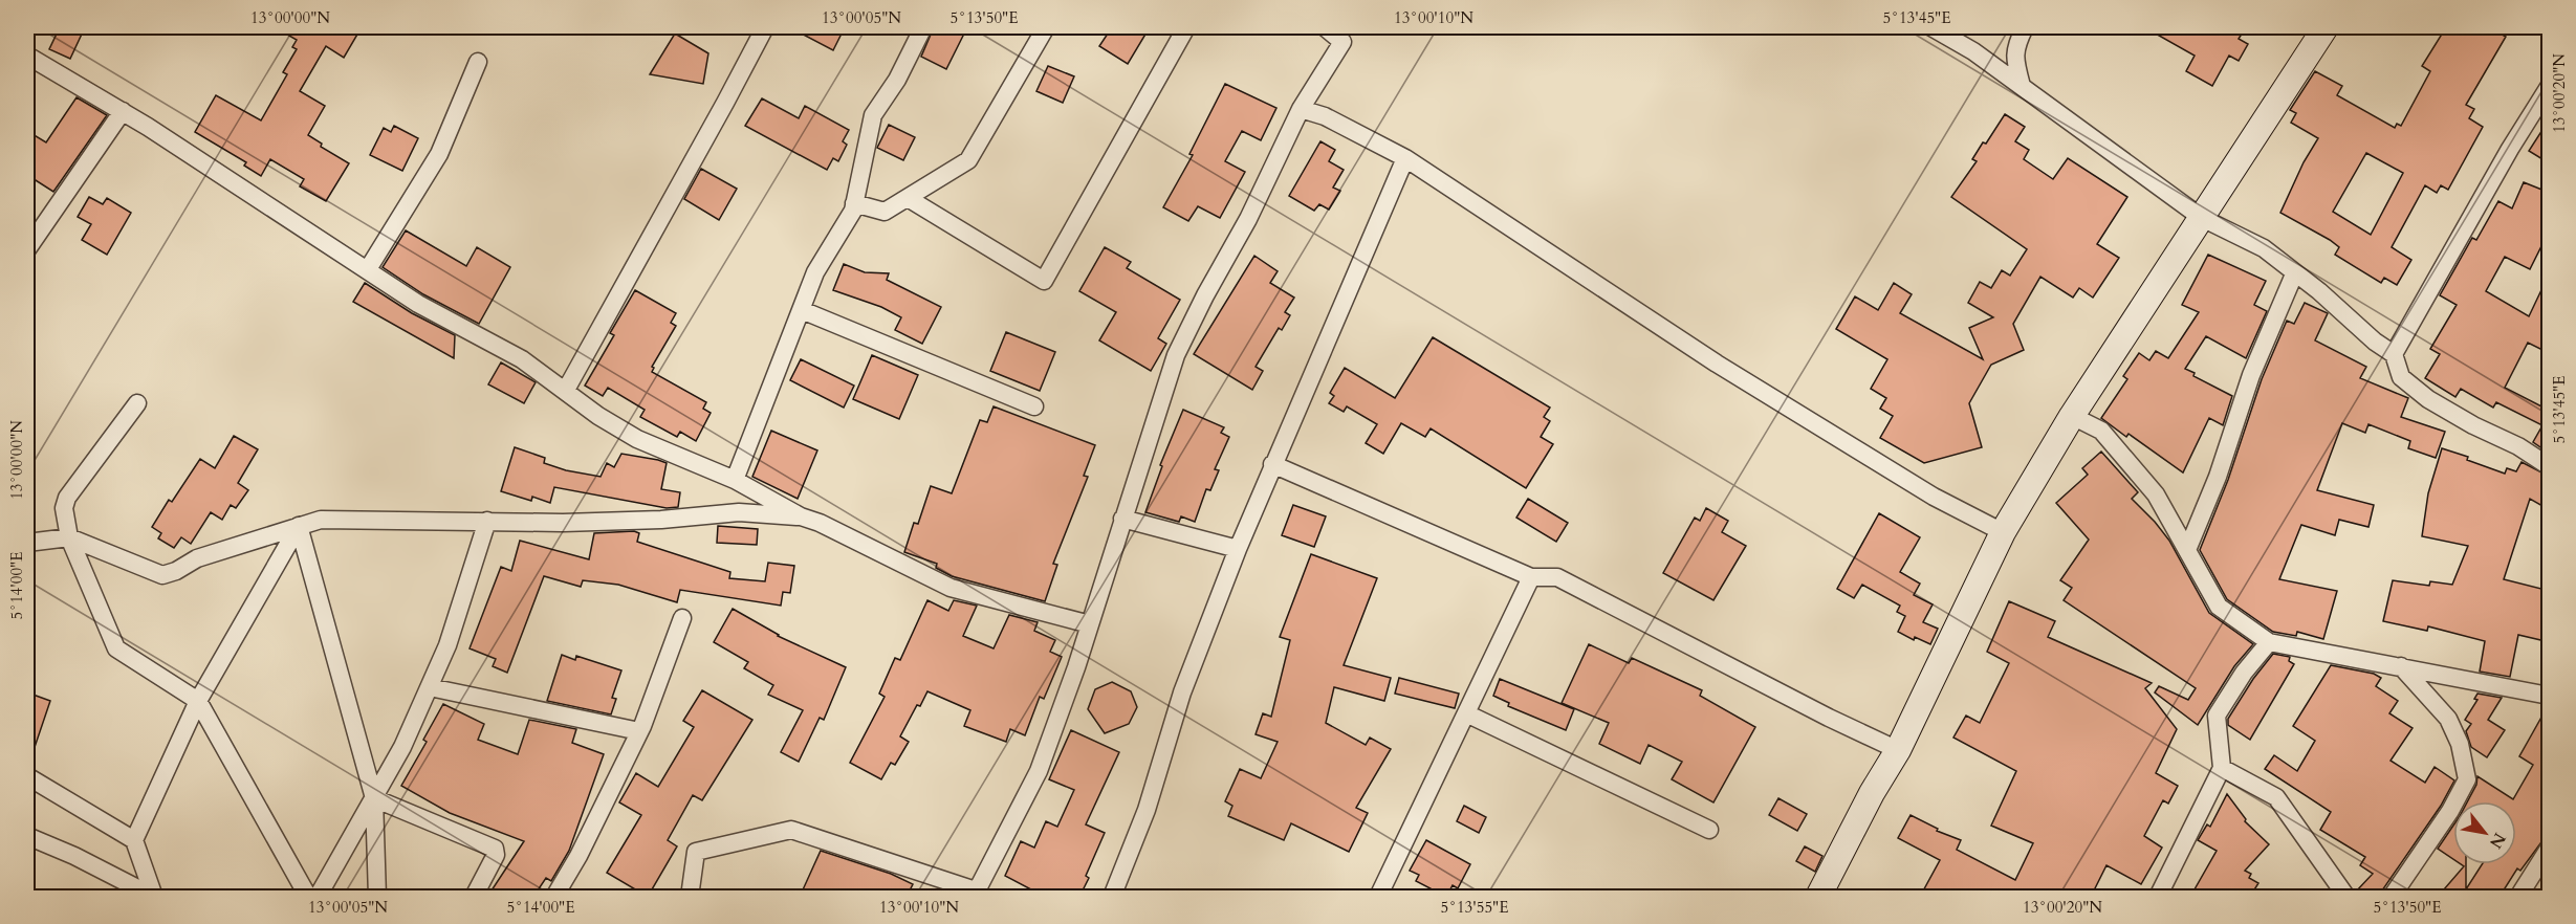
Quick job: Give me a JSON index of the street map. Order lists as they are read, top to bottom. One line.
{"north":"bottom right","coordinates":["13°00'00\"N","13°00'05\"N","5°13'50\"E","13°00'10\"N","5°13'45\"E","13°00'20\"N","5°14'00\"E","5°13'55\"E"]}
